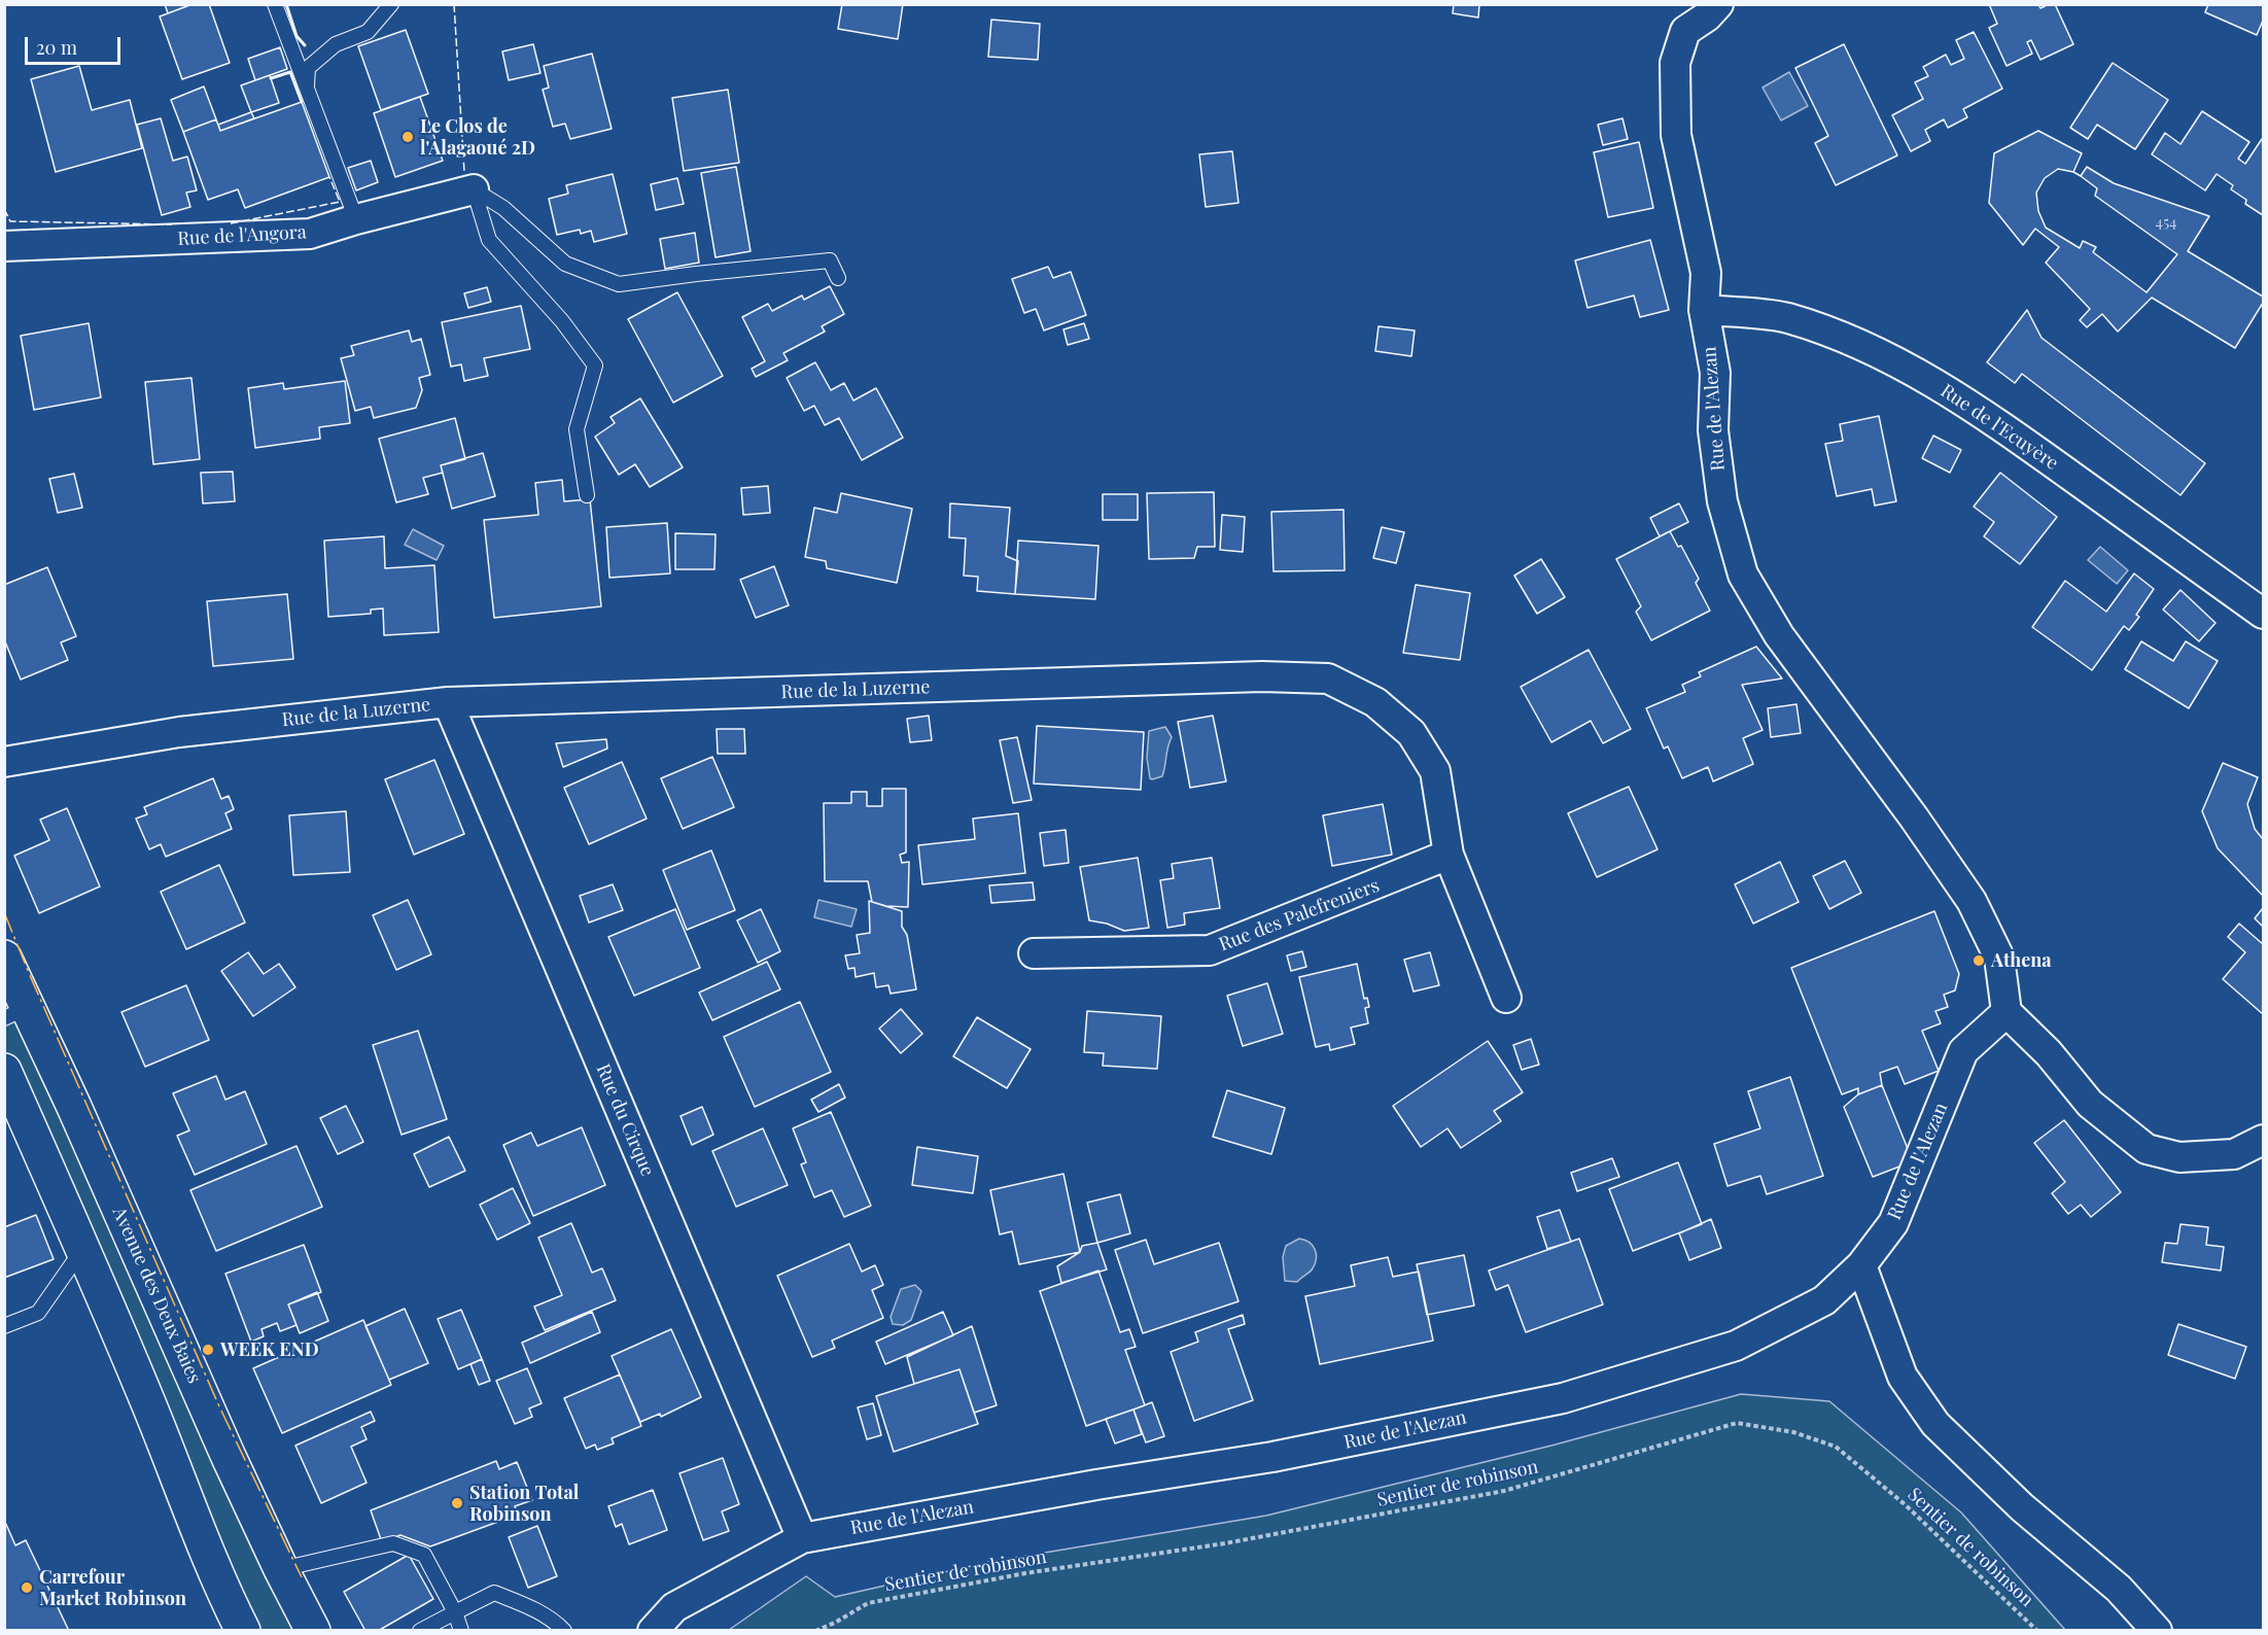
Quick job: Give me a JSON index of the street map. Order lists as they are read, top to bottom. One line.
{"streets":{"main road":["Avenue des Deux Baies"],"street":["Rue de l'Angora","Rue de l'Alezan","Rue de l'Ecuyère","Rue de la Luzerne","Rue des Palefreniers","Rue du Cirque"],"path":["Sentier de robinson"]},"crossings":[["Rue de l'Alezan","Rue de l'Ecuyère"],["Rue de l'Alezan","Rue du Cirque"],["Rue de la Luzerne","Rue des Palefreniers"],["Rue de la Luzerne","Rue du Cirque"]],"places":["Le Clos de l'Alagaoué 2D","Athena","WEEK END","Station Total Robinson","Carrefour Market Robinson"],"house_numbers":["454"],"scale_bar":"20 m"}
